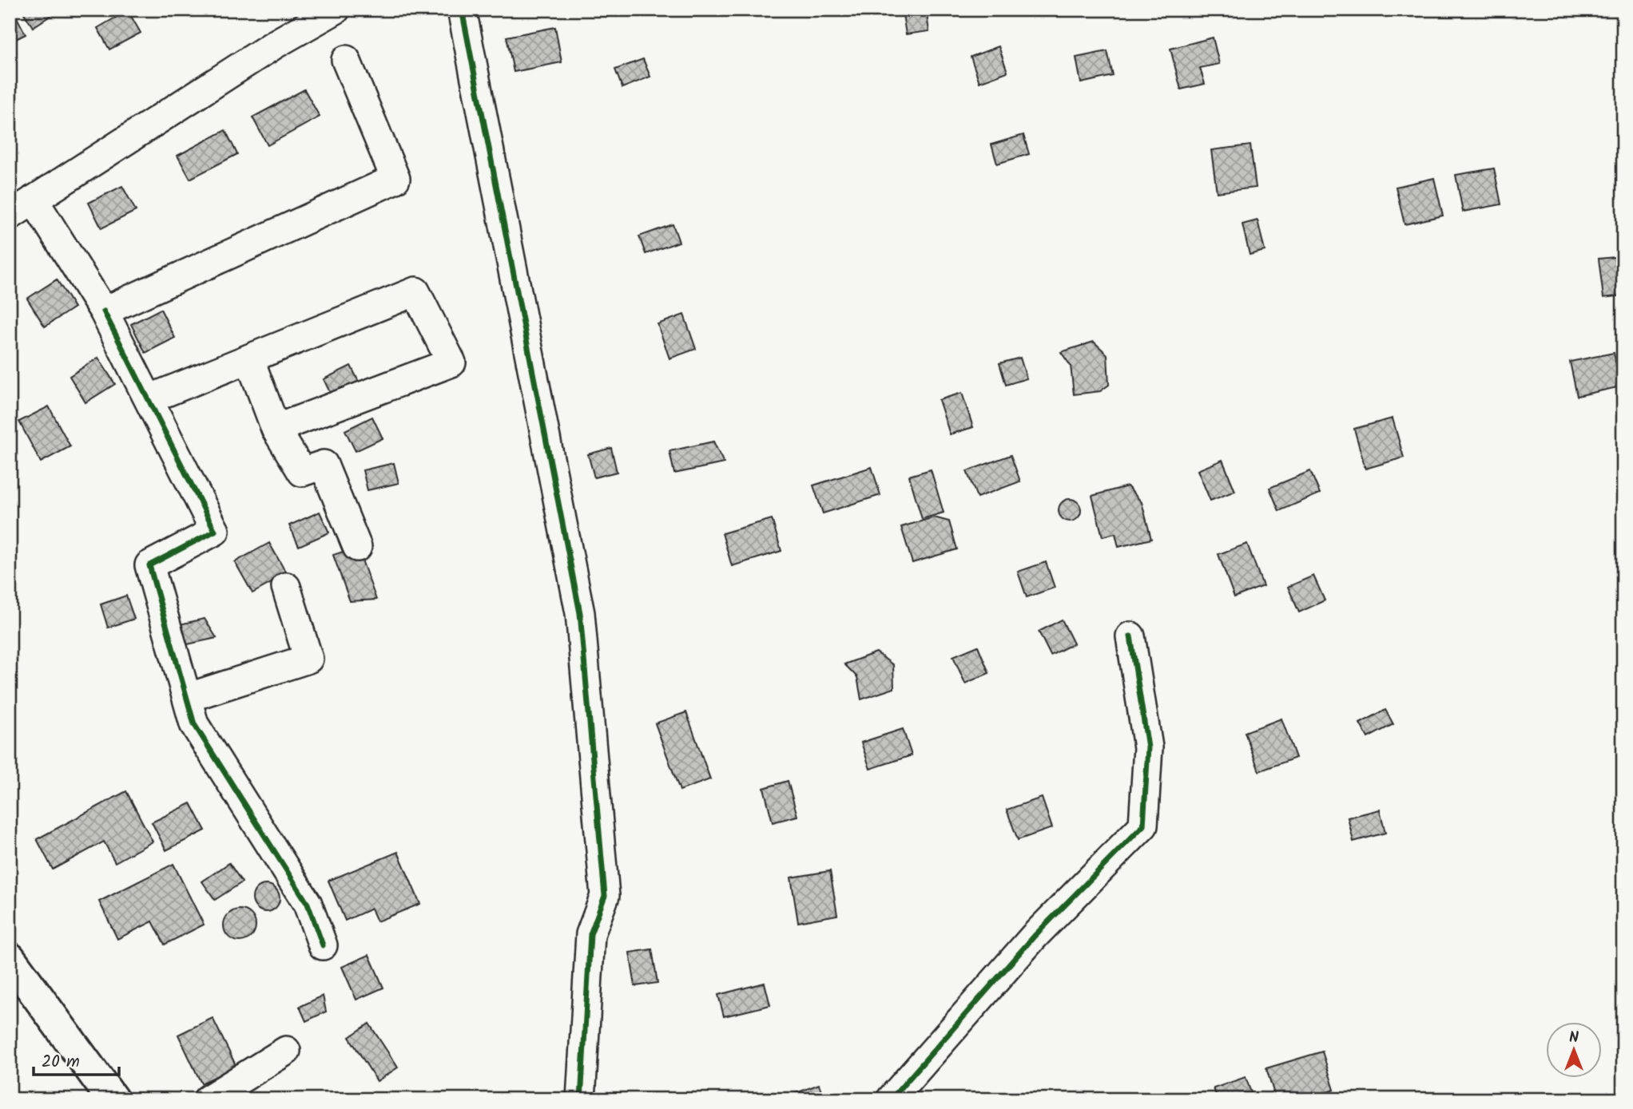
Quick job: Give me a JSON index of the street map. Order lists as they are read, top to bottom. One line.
{"scale_bar":"20 m","north":"top"}
